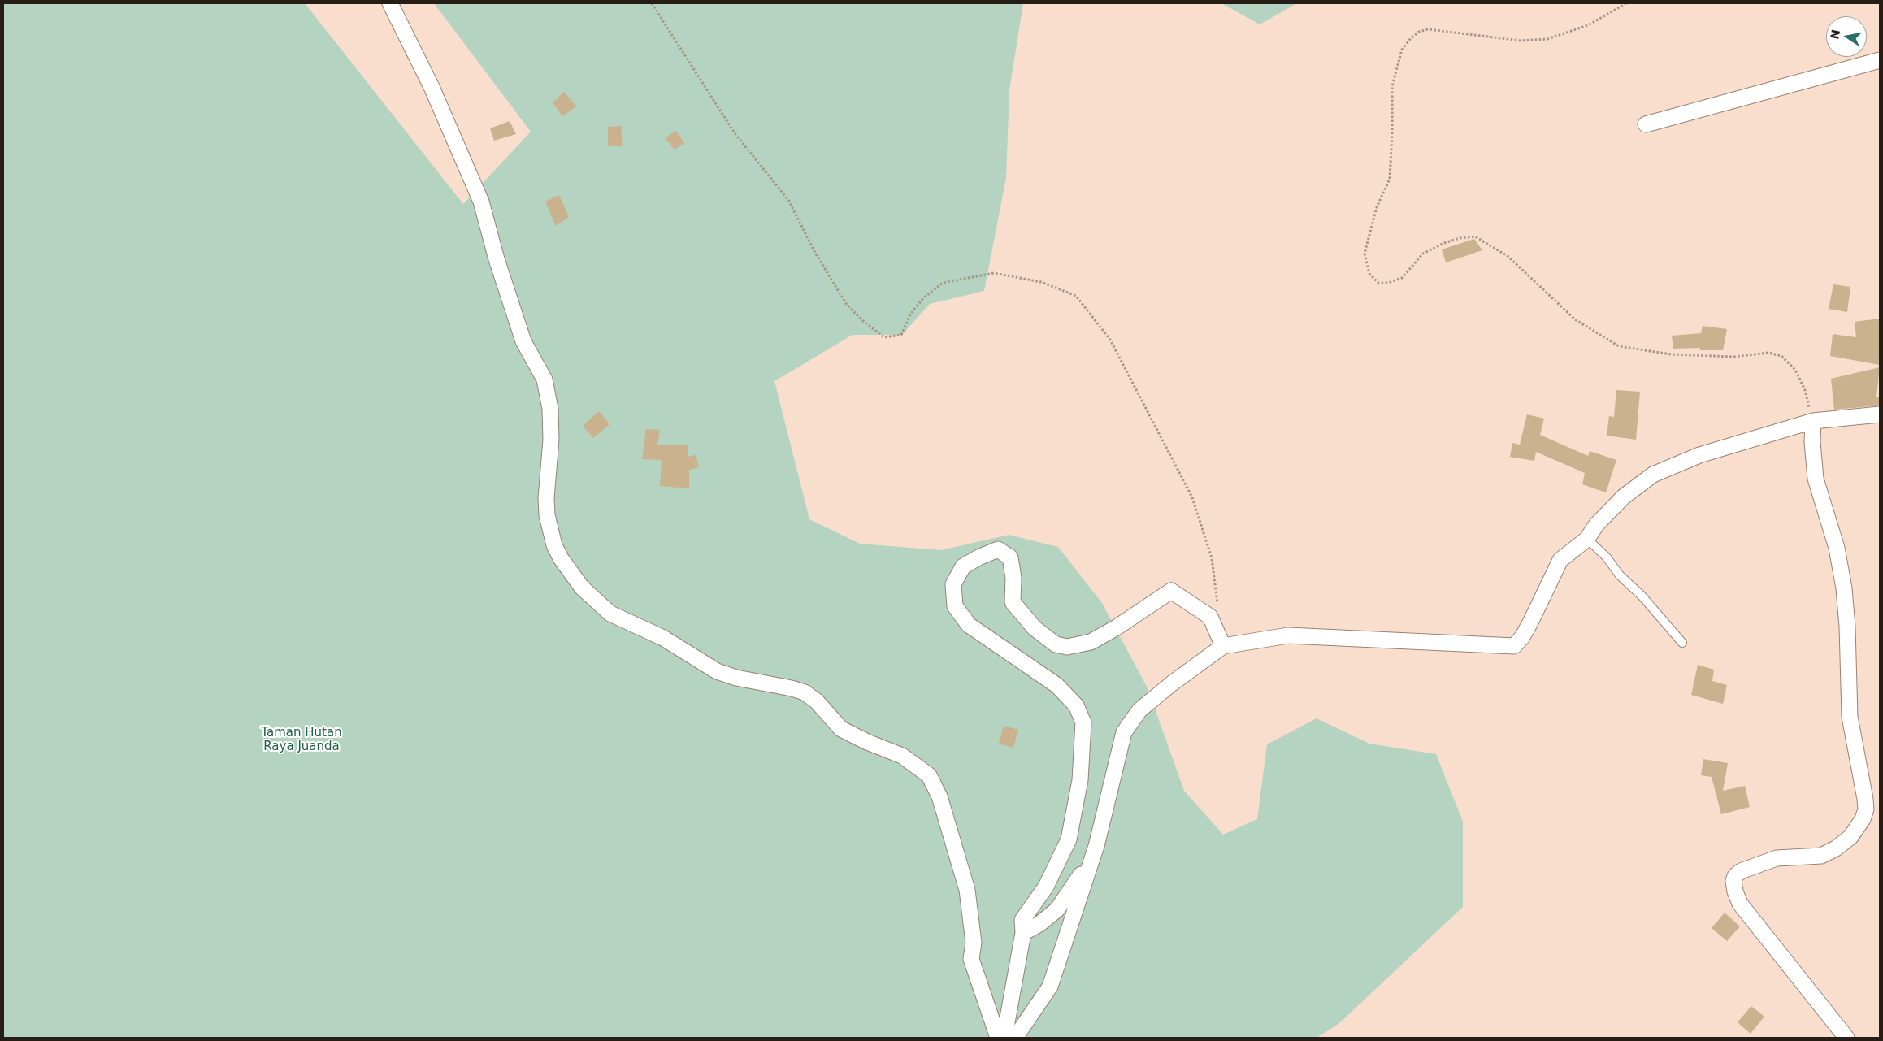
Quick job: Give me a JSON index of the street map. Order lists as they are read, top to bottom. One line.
{"parks":["Taman Hutan Raya Juanda"],"north":"left"}
